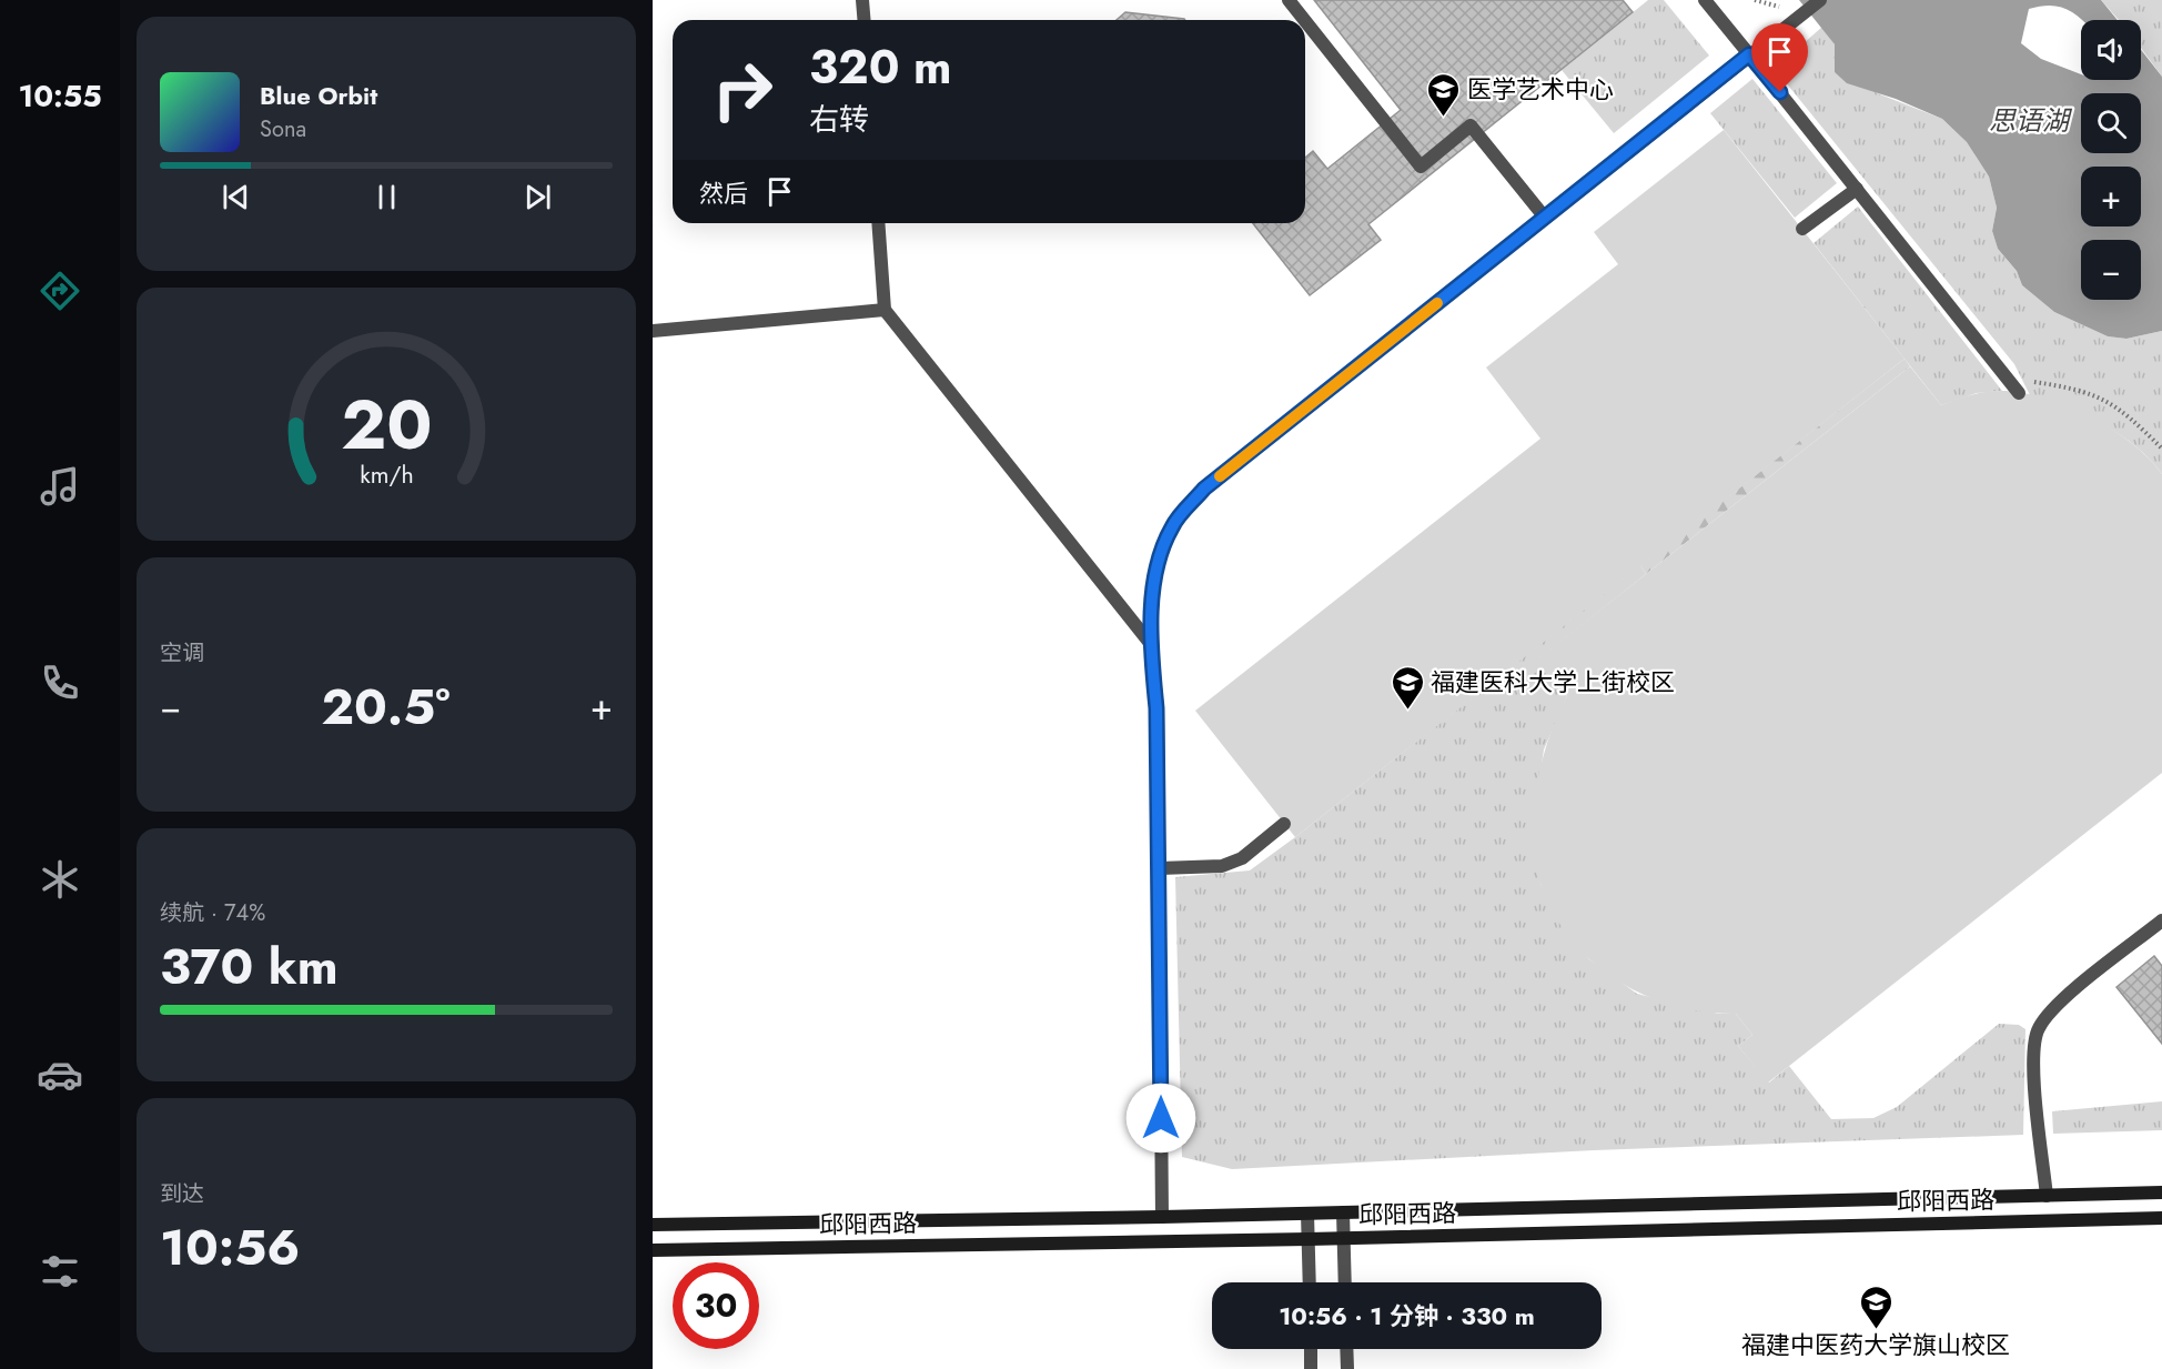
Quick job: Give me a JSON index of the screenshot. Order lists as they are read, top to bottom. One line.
{"streets":{"main road":["邱阳西路"]},"water":["思语湖"],"places":{"school or university":["医学艺术中心","福建医科大学上街校区","福建中医药大学旗山校区"]},"page":{"tabs":"10:55","map_buttons":["+","−"],"turn":["320 m","右转"],"song":["Blue Orbit","Sona"],"then":"然后","tile":["空调",["续航 · 74%","370 km"],["到达","10:56"]],"heat":["−","20.5°","+"],"limit":"30","trip":"10:56 · 1 分钟 · 330 m","gauge":["20","km/h"]}}
